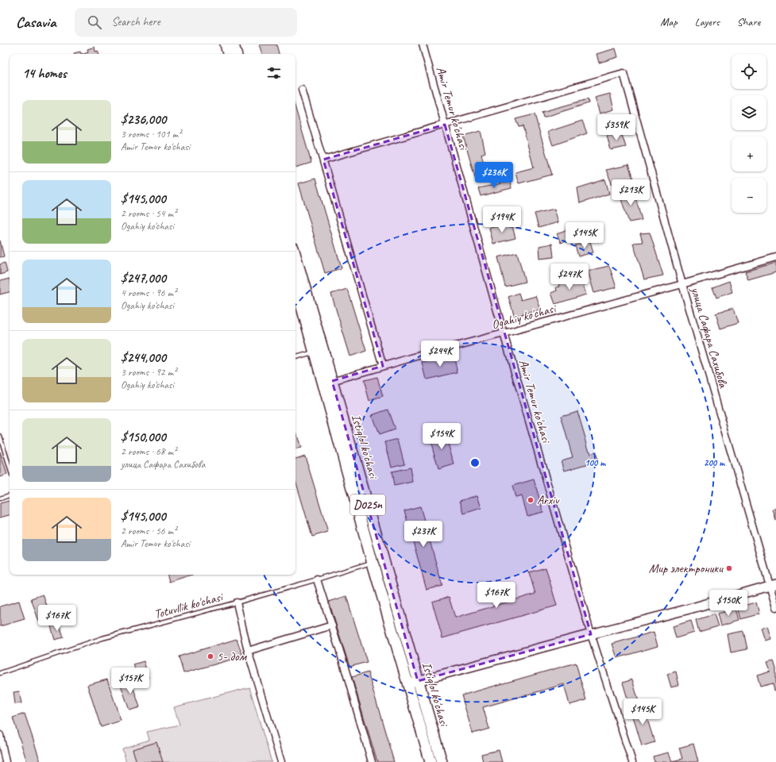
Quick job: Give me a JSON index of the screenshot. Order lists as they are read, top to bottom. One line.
{"streets":{"main road":["Istiqlol ko'chasi","D025n"],"street":["Amir Temur ko'chasi","Ogahiy ko'chasi","улица Сафара Сахибова"],"lane":["Totuvllik ko'chasi"]},"crossings":[["Amir Temur ko'chasi","Ogahiy ko'chasi"],["Amir Temur ko'chasi","улица Сафара Сахибова"],["Ogahiy ko'chasi","улица Сафара Сахибова"],["Ogahiy ko'chasi","Istiqlol ko'chasi"],["Istiqlol ko'chasi","Totuvllik ko'chasi"]],"places":["Arxiv","Мир электроники","5- дом"],"page":{"header":"Casavia","search":"Search here","nav":["Map","Layers","Share"],"map_buttons":["+","−"],"heading":"14 homes","list":[{"name":"$236,000","note":"3 rooms · 101 m² · Amir Temur ko'chasi"},{"name":"$145,000","note":"2 rooms · 54 m² · Ogahiy ko'chasi"},{"name":"$247,000","note":"4 rooms · 96 m² · Ogahiy ko'chasi"},{"name":"$244,000","note":"3 rooms · 92 m² · Ogahiy ko'chasi"},{"name":"$150,000","note":"2 rooms · 68 m² · улица Сафара Сахибова"},{"name":"$145,000","note":"2 rooms · 56 m² · Amir Temur ko'chasi"}],"price":["$359K","$236K","$213K","$194K","$145K","$247K","$244K","$154K","$237K","$167K","$150K","$167K","$157K","$145K"]},"rings":["100 m","200 m"]}
